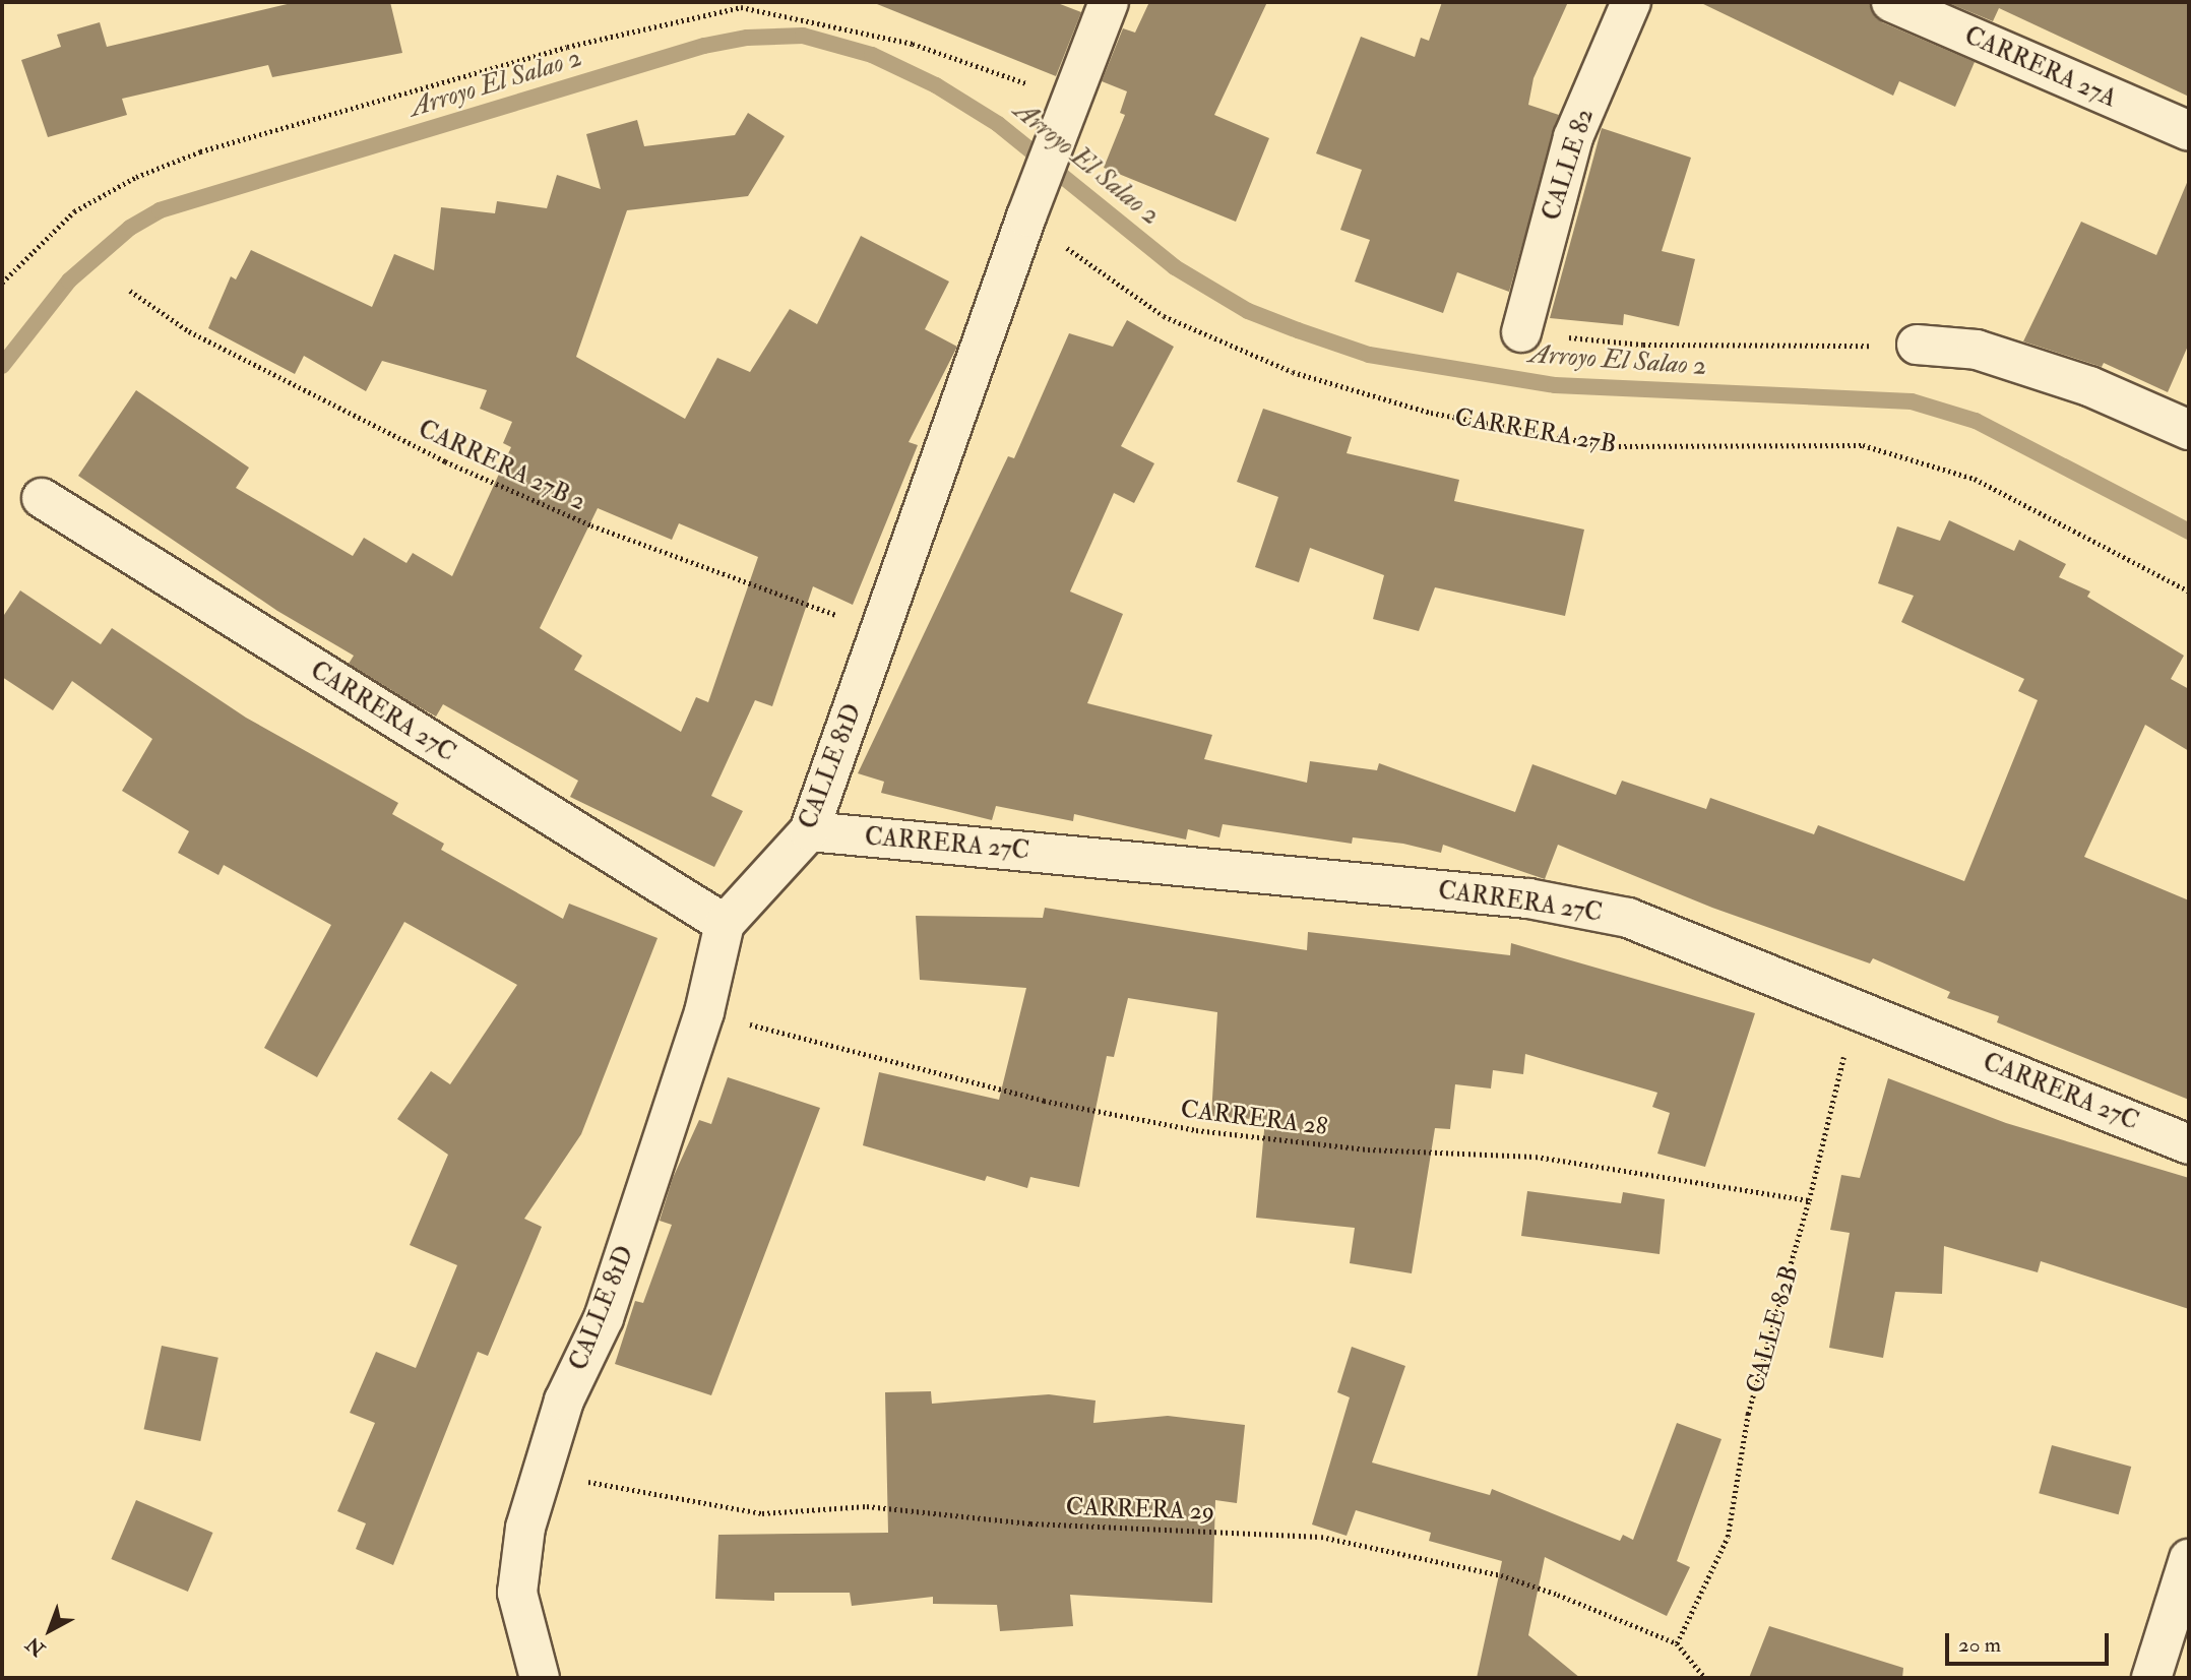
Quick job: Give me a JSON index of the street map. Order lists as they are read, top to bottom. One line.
{"streets":{"street":["CARRERA 27A","CALLE 82","CARRERA 27C","CALLE 81D"],"path":["CARRERA 27B","CARRERA 27B 2","CARRERA 28","CALLE 82B","CARRERA 29"]},"crossings":[["CARRERA 27B","CALLE 81D"],["CARRERA 27B 2","CALLE 81D"],["CARRERA 27C","CALLE 81D"],["CARRERA 27C","CALLE 82B"],["CALLE 81D","CARRERA 28"],["CALLE 81D","CARRERA 29"],["CARRERA 28","CALLE 82B"],["CALLE 82B","CARRERA 29"]],"water":["Arroyo El Salao 2"],"scale_bar":"20 m","north":"bottom left"}
